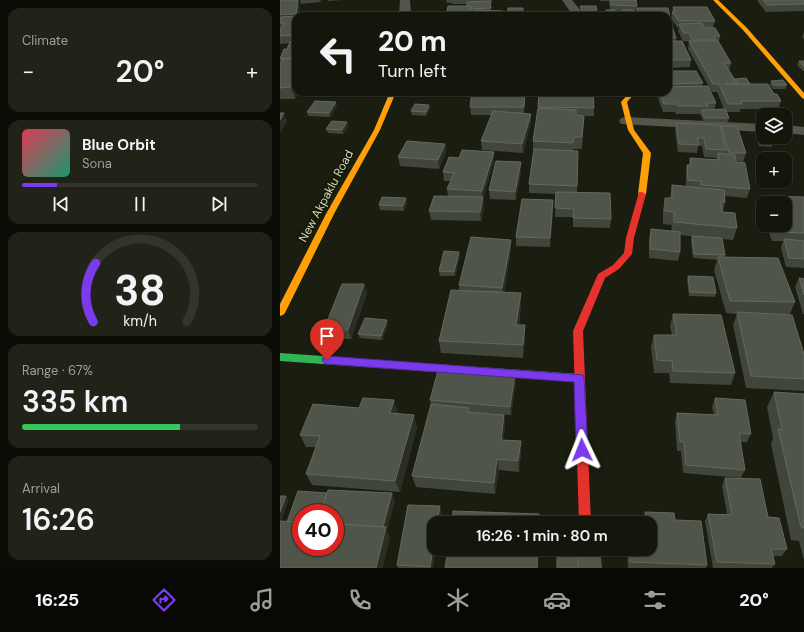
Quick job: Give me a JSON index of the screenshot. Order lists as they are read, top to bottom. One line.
{"streets":{"street":["New Akpaklu Road"]},"page":{"tile":["Climate",["Range · 67%","335 km"],["Arrival","16:26"]],"turn":["20 m","Turn left"],"heat":["−","20°","+"],"map_buttons":["+","−"],"song":["Blue Orbit","Sona"],"limit":"40","trip":"16:26 · 1 min · 80 m","tabs":["16:25","20°"],"gauge":["38","km/h"]}}
